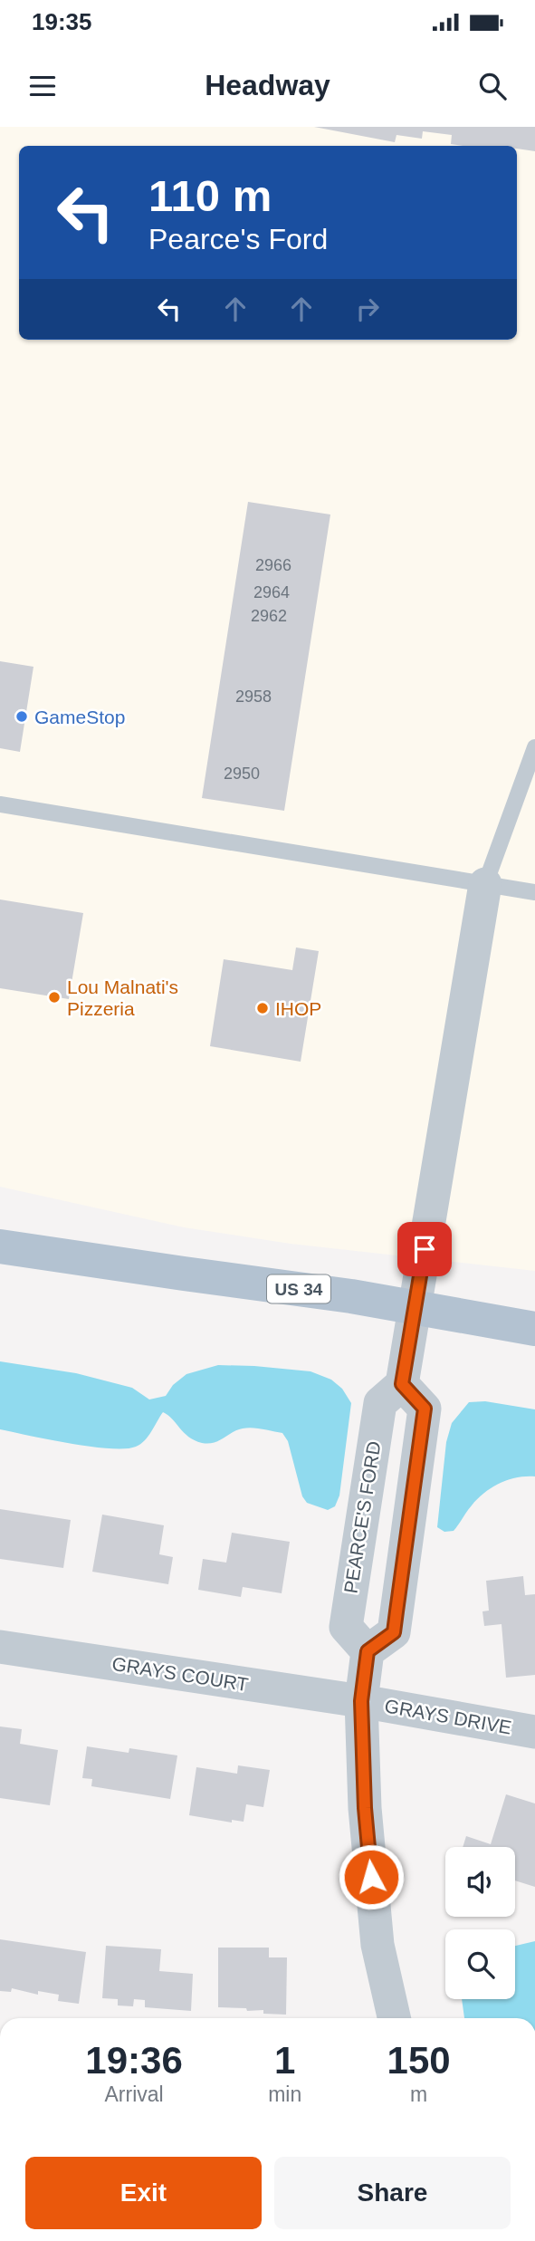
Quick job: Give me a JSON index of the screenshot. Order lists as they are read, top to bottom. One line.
{"streets":{"main road":["US 34"],"street":["PEARCE'S FORD","GRAYS COURT","GRAYS DRIVE"]},"crossings":[["GRAYS COURT","GRAYS DRIVE"]],"places":["GameStop","Lou Malnati's Pizzeria","IHOP"],"house_numbers":["2966","2964","2962","2958","2950"],"page":{"status":"19:35","header":"Headway","turn":["110 m","Pearce's Ford"],"eta":["19:36","Arrival","1","min","150","m"],"buttons":["Exit","Share"]}}
